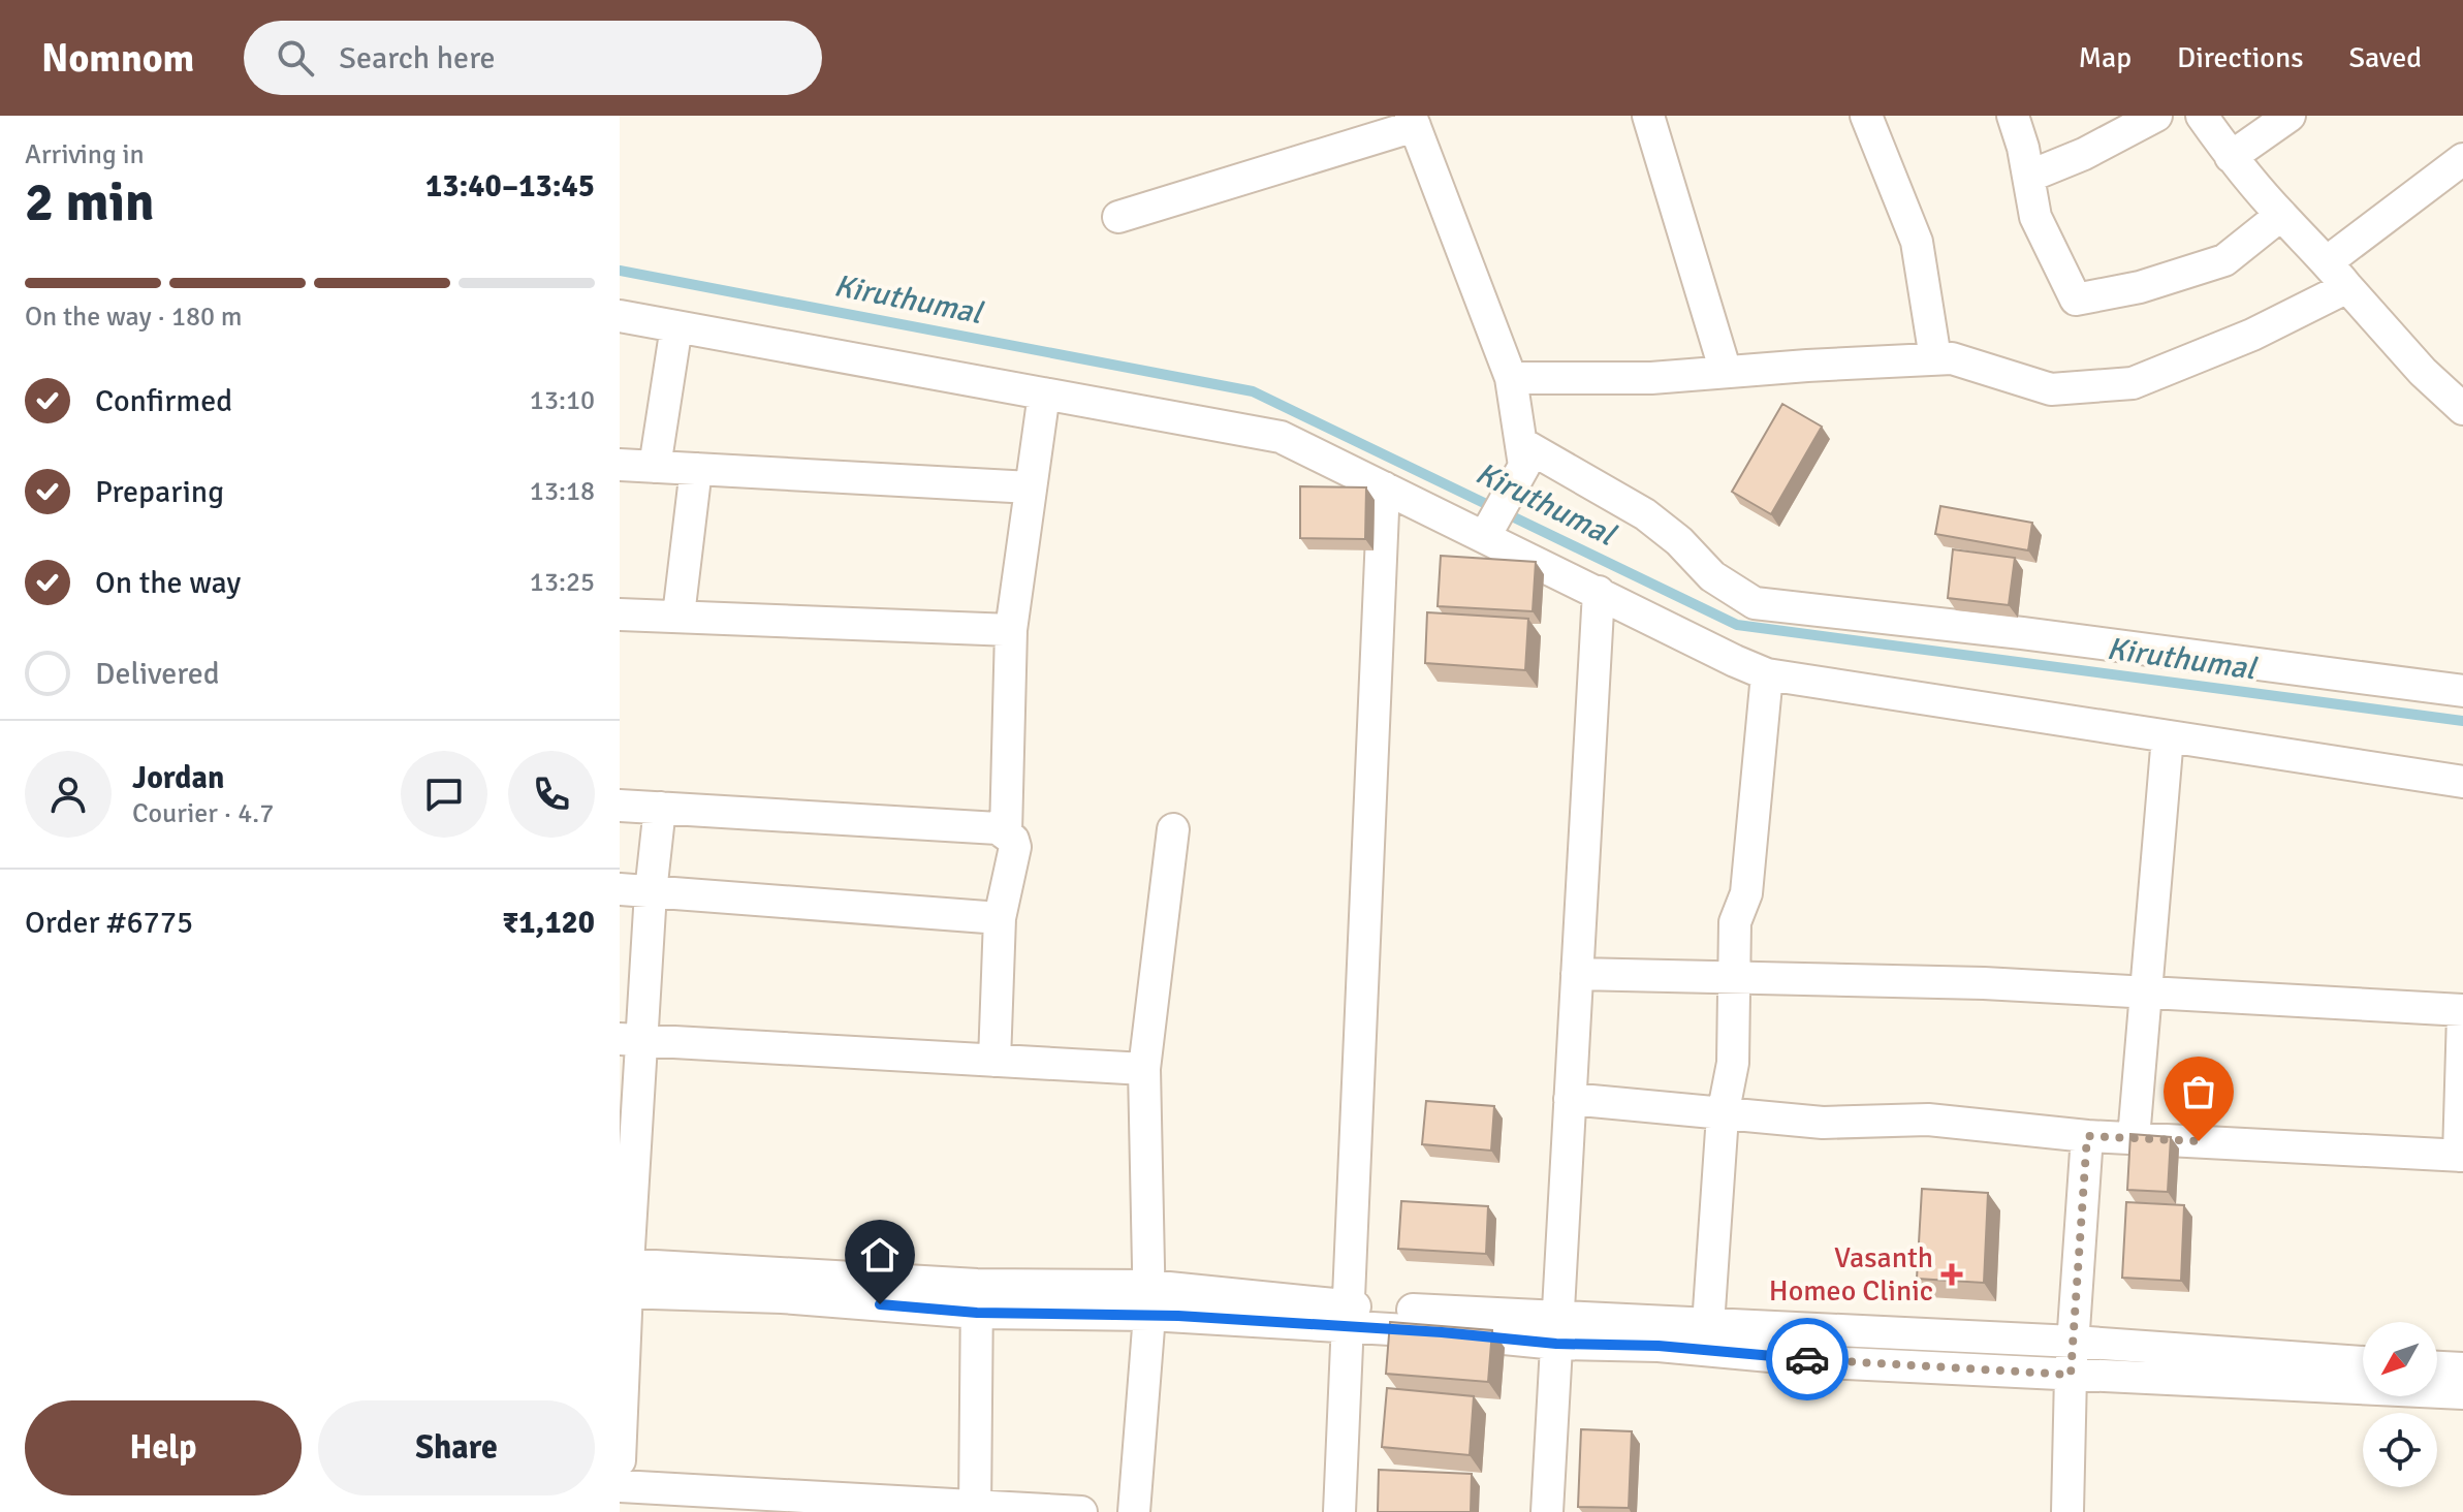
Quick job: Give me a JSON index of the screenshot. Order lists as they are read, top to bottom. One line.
{"water":["Kiruthumal"],"places":{"health":["Vasanth Homeo Clinic"]},"north":"bottom left","page":{"header":"Nomnom","search":"Search here","nav":["Map","Directions","Saved"],"heading":["2 min","Arriving in","13:40–13:45"],"panel":["Jordan","Courier · 4.7","Order #6775","₹1,120"],"bar":"On the way · 180 m","list":[["Confirmed","13:10"],["Preparing","13:18"],["On the way","13:25"],"Delivered"],"buttons":["Help","Share"]}}
